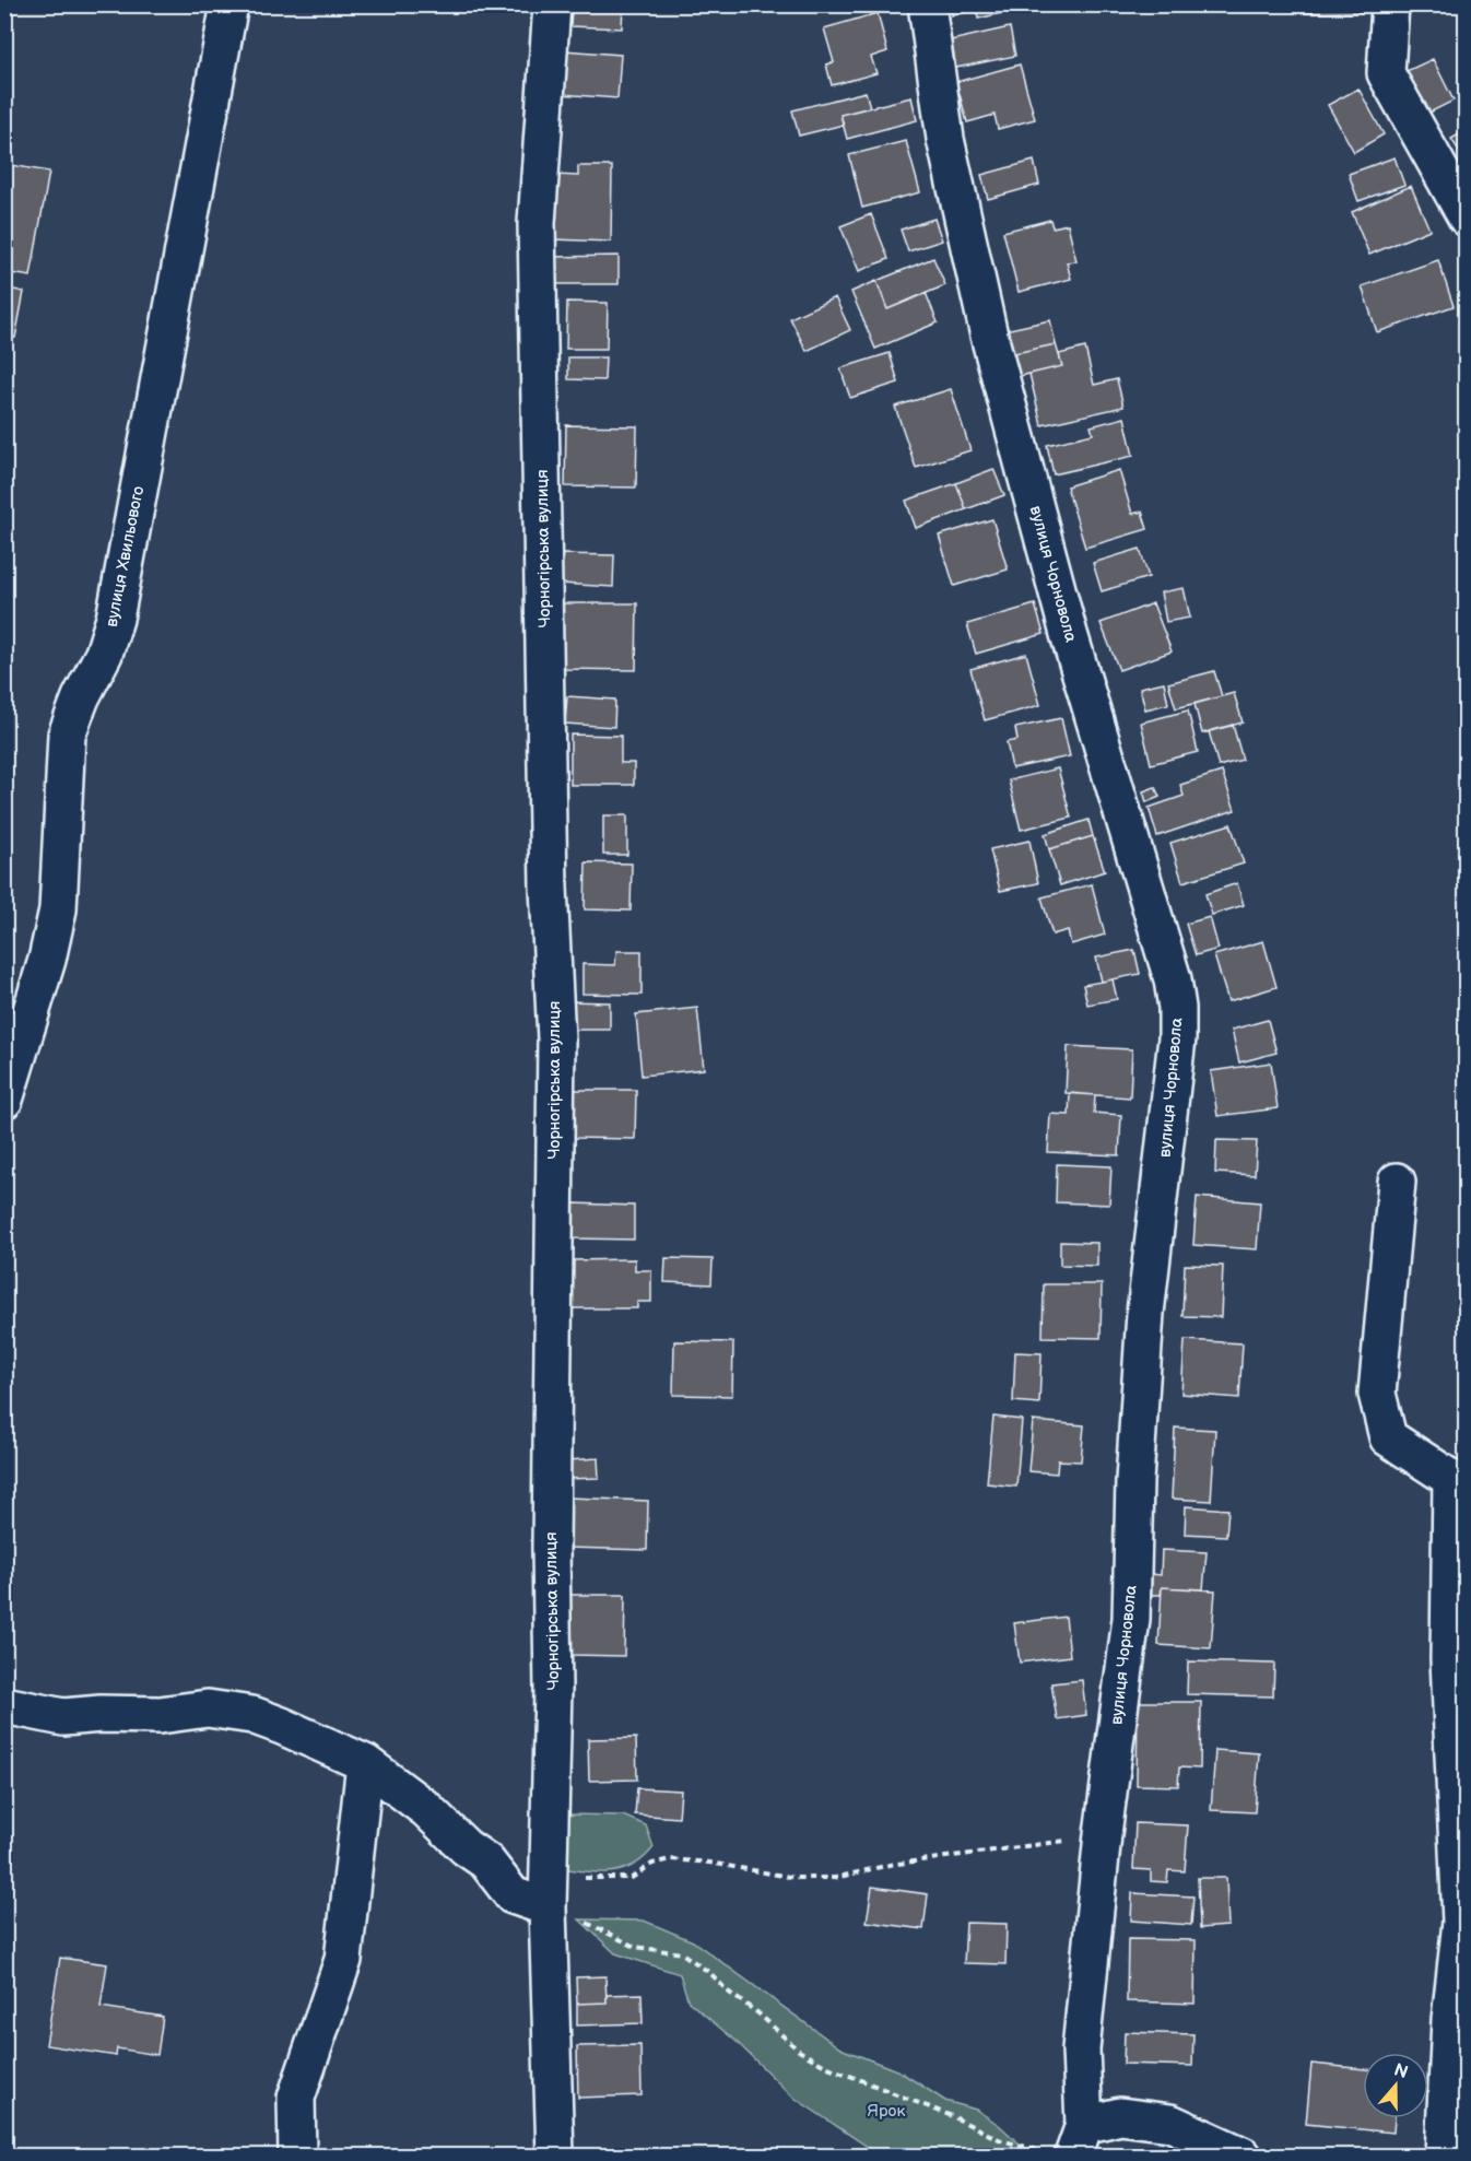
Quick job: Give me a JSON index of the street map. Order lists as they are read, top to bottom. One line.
{"streets":{"street":["Чорногірська вулиця","вулиця Хвильового","вулиця Чорновола"]},"parks":["Ярок"],"north":"top"}
